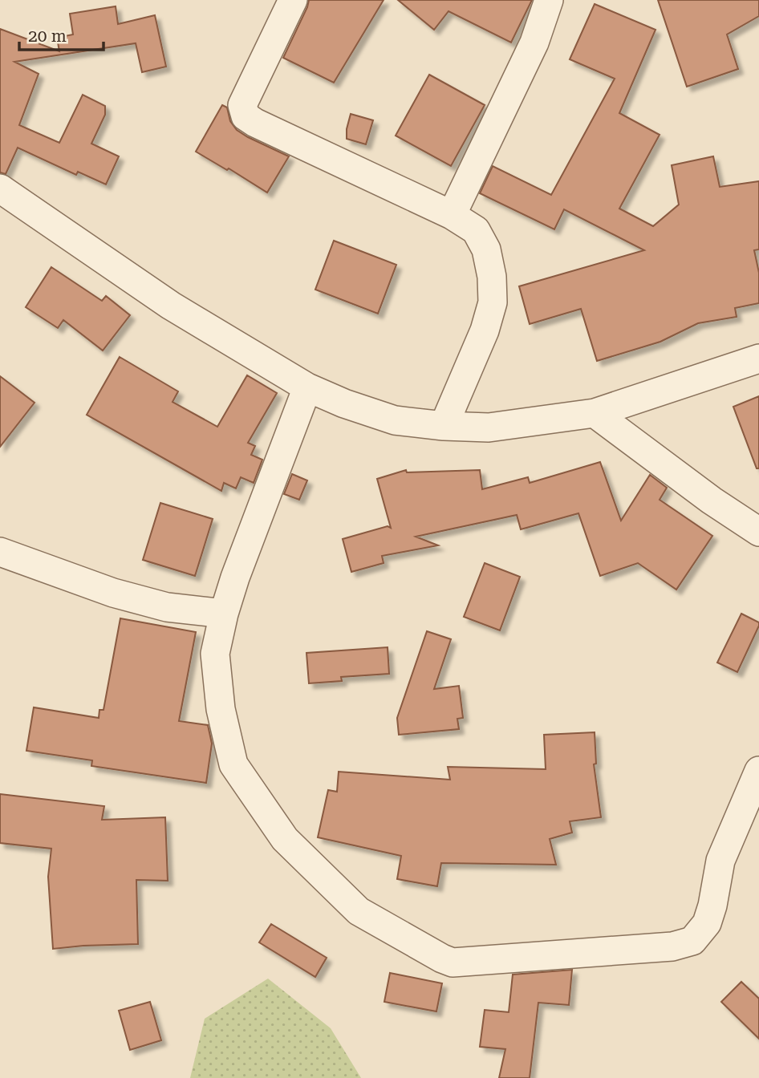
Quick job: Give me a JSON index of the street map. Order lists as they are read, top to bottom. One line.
{"scale_bar":"20 m"}
